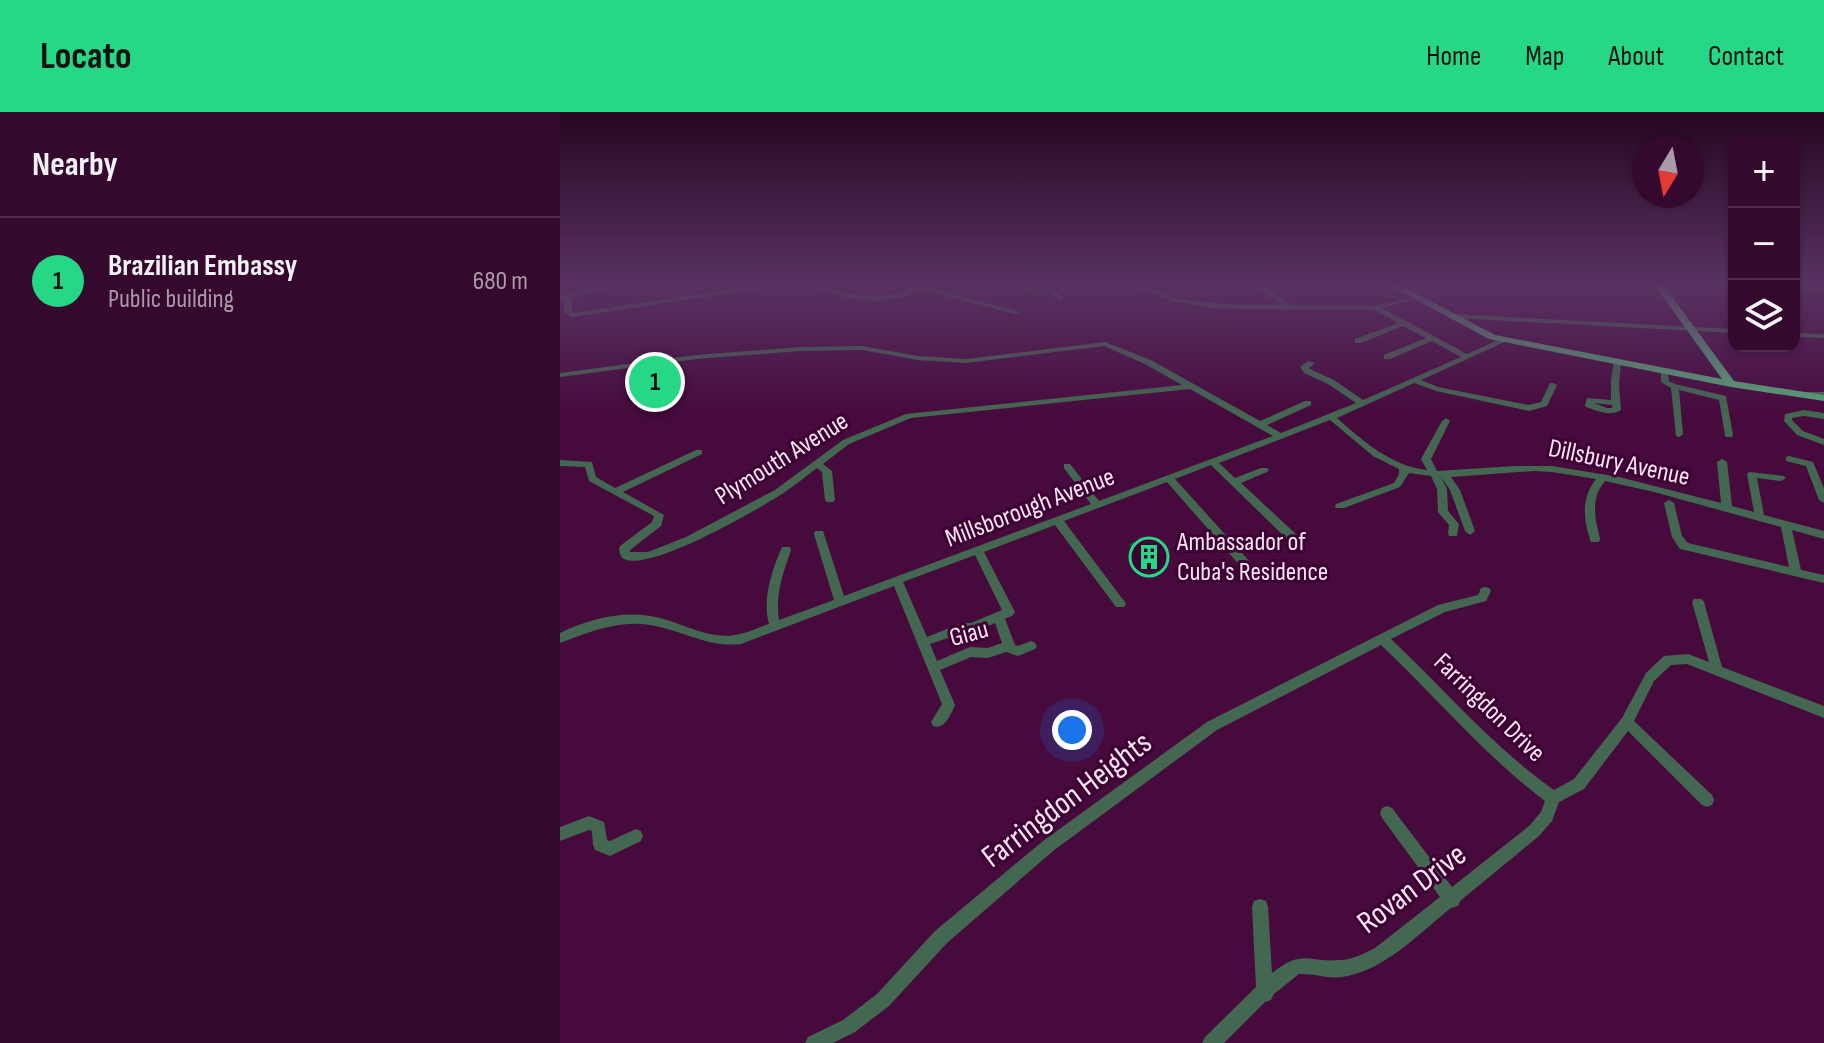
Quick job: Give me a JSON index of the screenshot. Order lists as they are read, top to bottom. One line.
{"streets":{"street":["Plymouth Avenue","Dillsbury Avenue","Millsborough Avenue","Giau","Farringdon Drive","Farringdon Heights","Rovan Drive"]},"crossings":[["Dillsbury Avenue","Millsborough Avenue"],["Millsborough Avenue","Giau"],["Farringdon Drive","Farringdon Heights"],["Farringdon Drive","Rovan Drive"]],"places":{"building":["Ambassador of Cuba's Residence"]},"north":"bottom","page":{"header":"Locato","nav":["Home","Map","About","Contact"],"heading":"Nearby","map_buttons":["+","−"],"list":[{"mark":"1","name":"Brazilian Embassy","note":"Public building","value":"680 m"}],"pins":"1"}}
